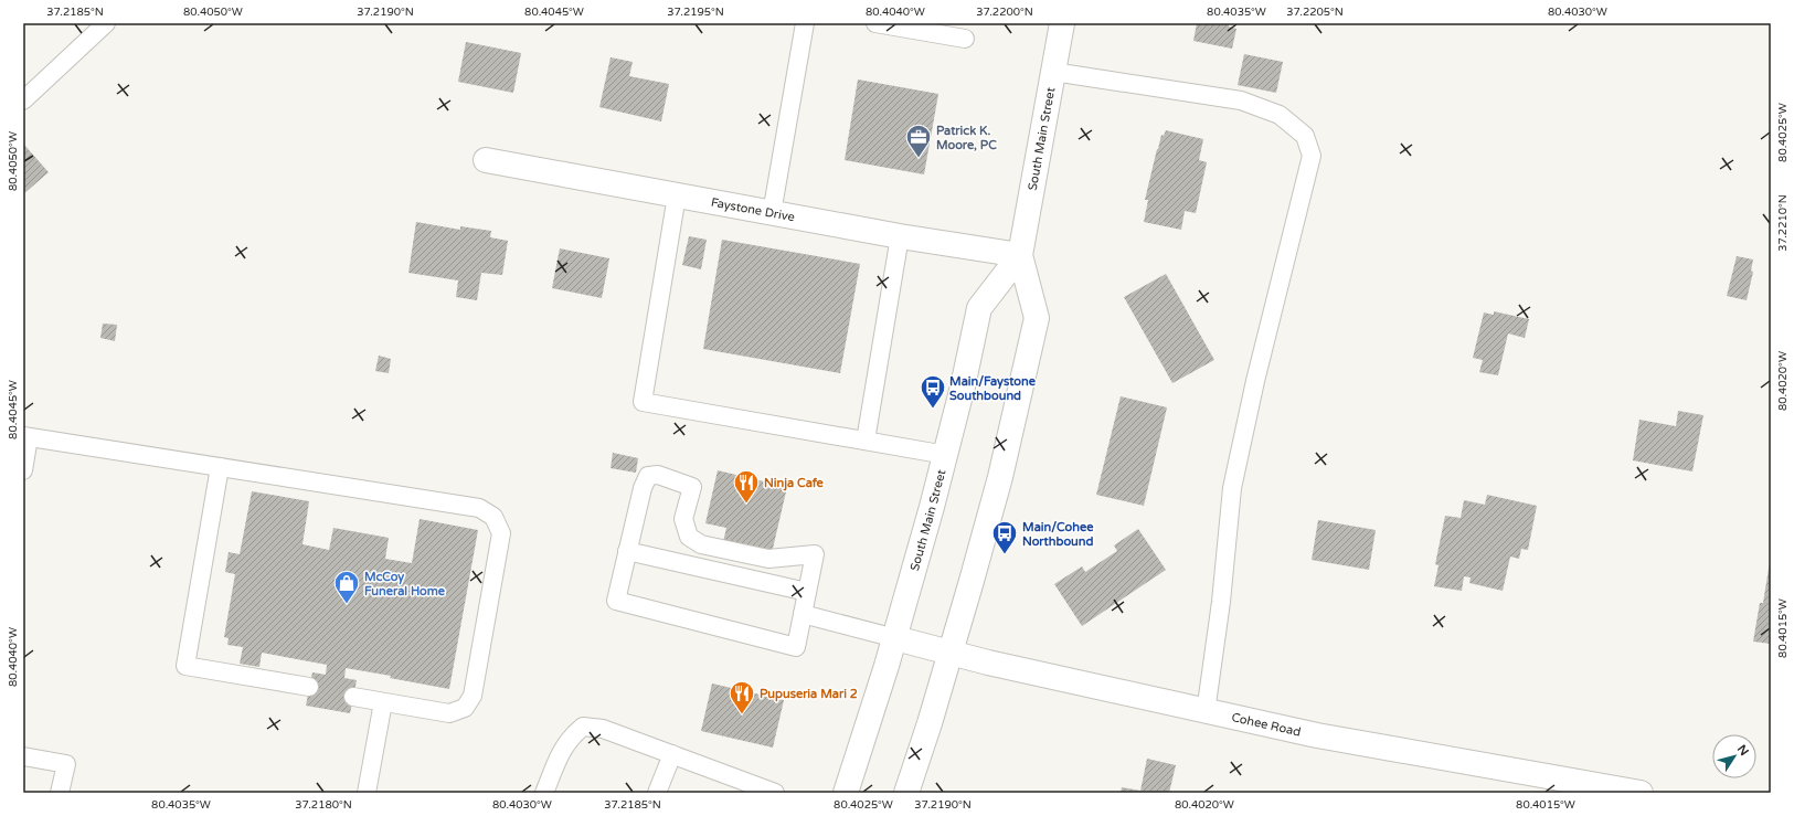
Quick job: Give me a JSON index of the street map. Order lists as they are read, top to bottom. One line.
{"streets":{"main road":["South Main Street","Faystone Drive","Cohee Road"]},"crossings":[["South Main Street","Faystone Drive"],["South Main Street","Cohee Road"]],"places":{"office":["Patrick K. Moore, PC"],"bus stop":["Main/Faystone Southbound","Main/Cohee Northbound"],"restaurant":["Ninja Cafe","Pupuseria Mari 2"],"shop":["McCoy Funeral Home"]},"north":"top right","coordinates":["37.2185°N","80.4050°W","37.2190°N","80.4045°W","37.2195°N","80.4040°W","37.2200°N","80.4035°W","37.2205°N","80.4030°W","80.4025°W","37.2210°N","80.4020°W","80.4015°W","37.2180°N"]}
